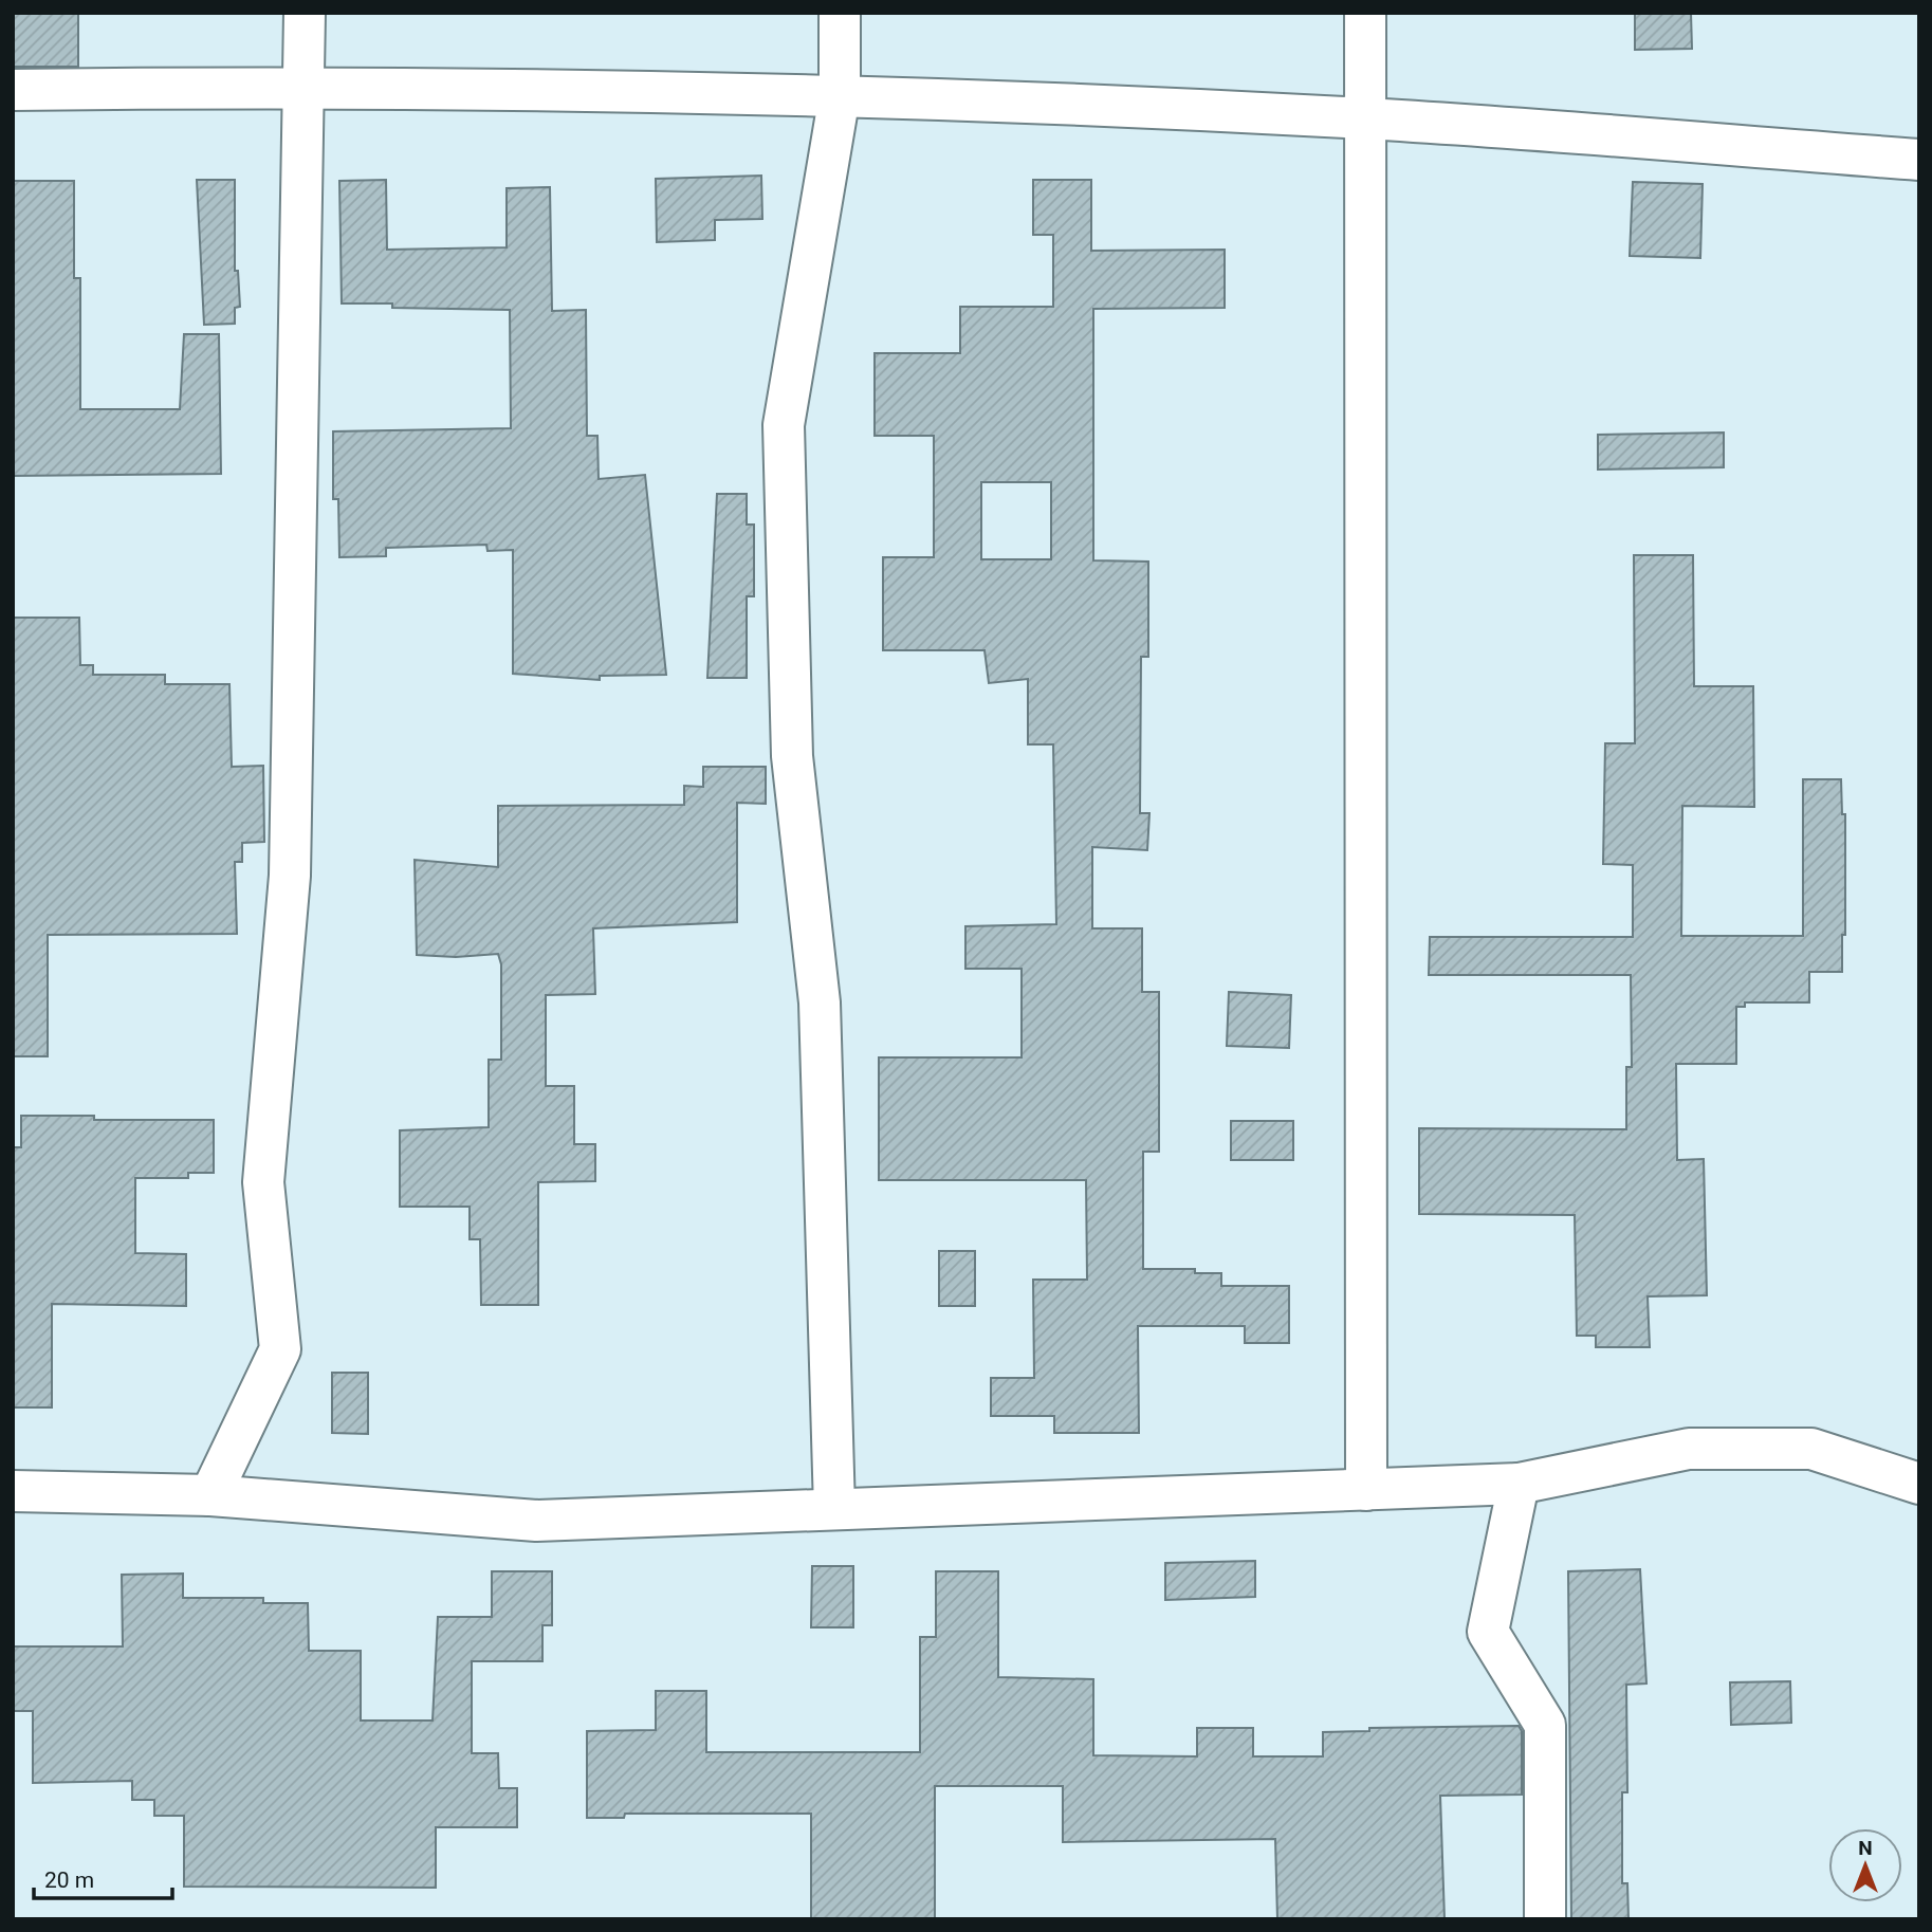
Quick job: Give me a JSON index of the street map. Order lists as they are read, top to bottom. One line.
{"scale_bar":"20 m","north":"top"}
